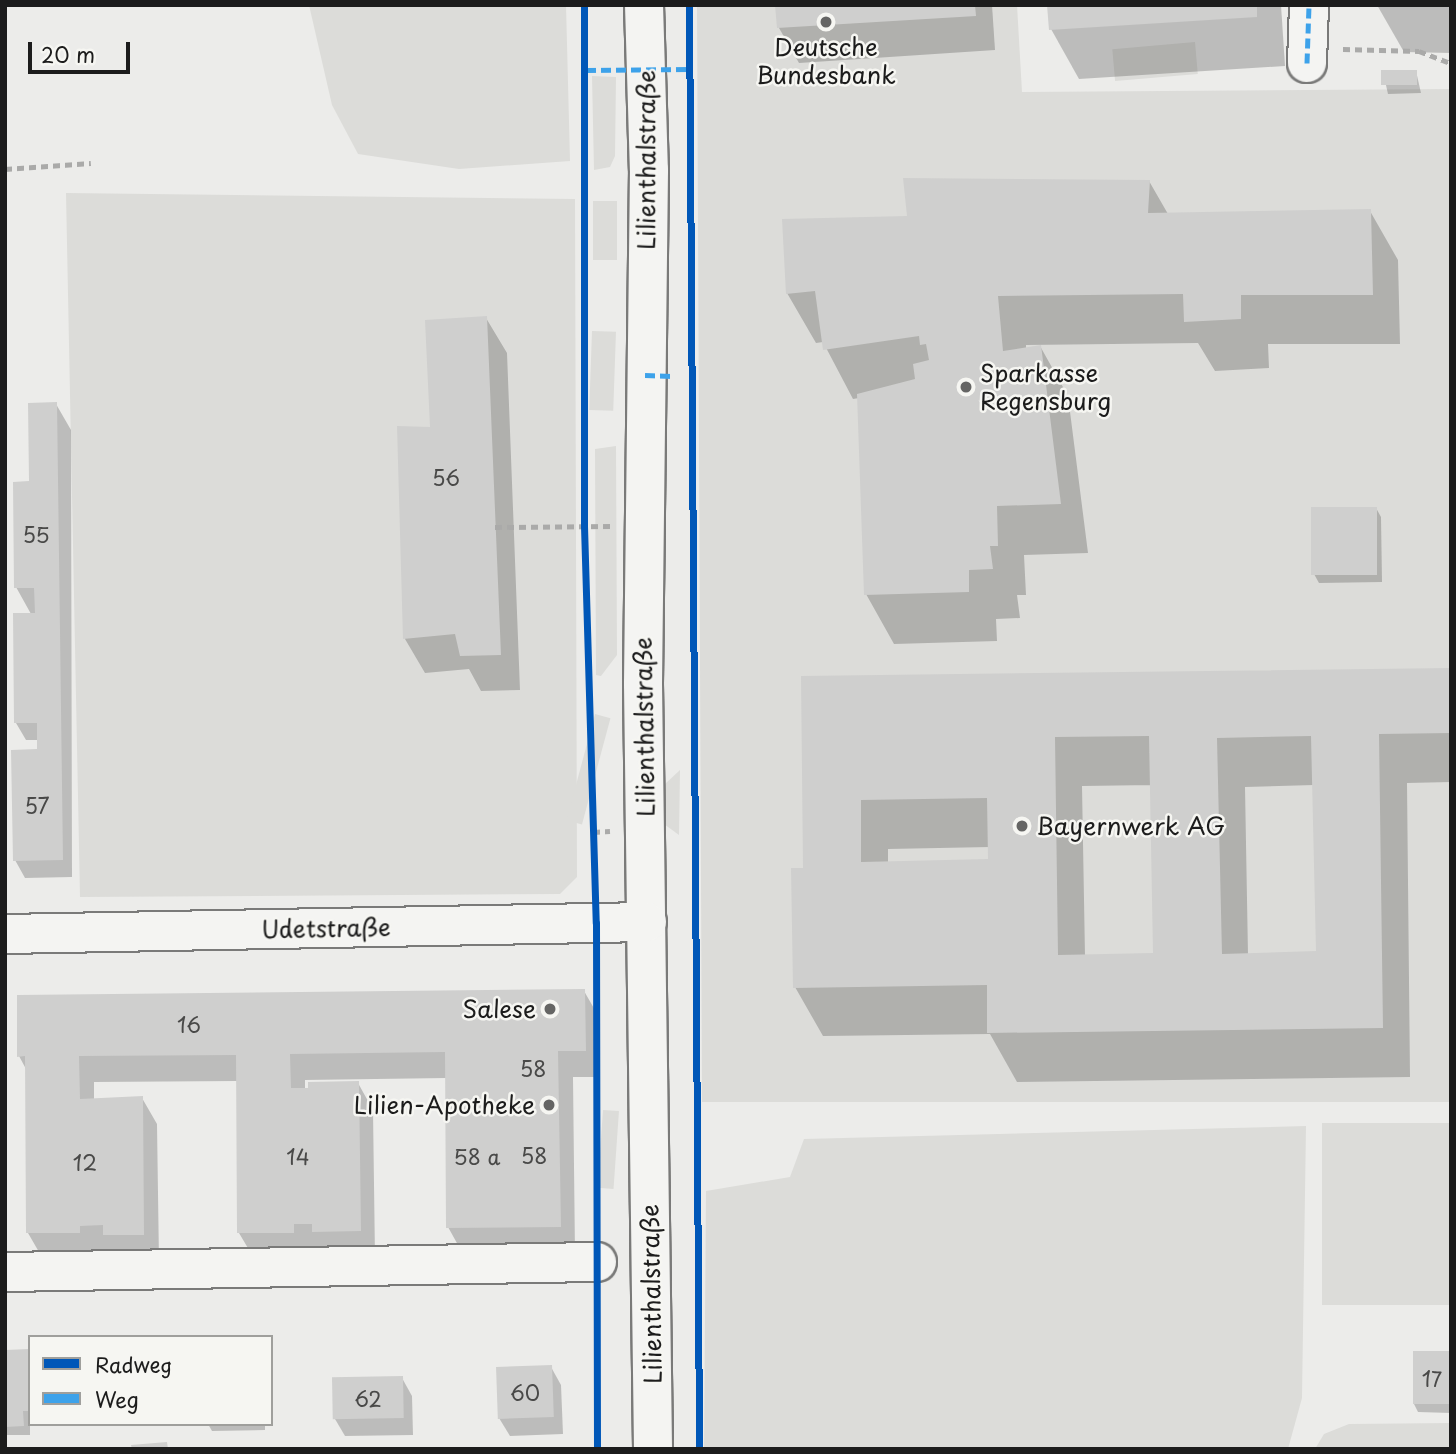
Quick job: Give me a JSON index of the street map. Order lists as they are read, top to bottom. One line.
{"streets":{"street":["Lilienthalstraße","Udetstraße"]},"crossings":[["Lilienthalstraße","Udetstraße"]],"places":["Deutsche Bundesbank","Sparkasse Regensburg","Bayernwerk AG","Salese","Lilien-Apotheke"],"house_numbers":["56","55","57","16","58","58","14","58 a","12","17","60","62"],"legend":["Radweg","Weg"],"scale_bar":"20 m"}
